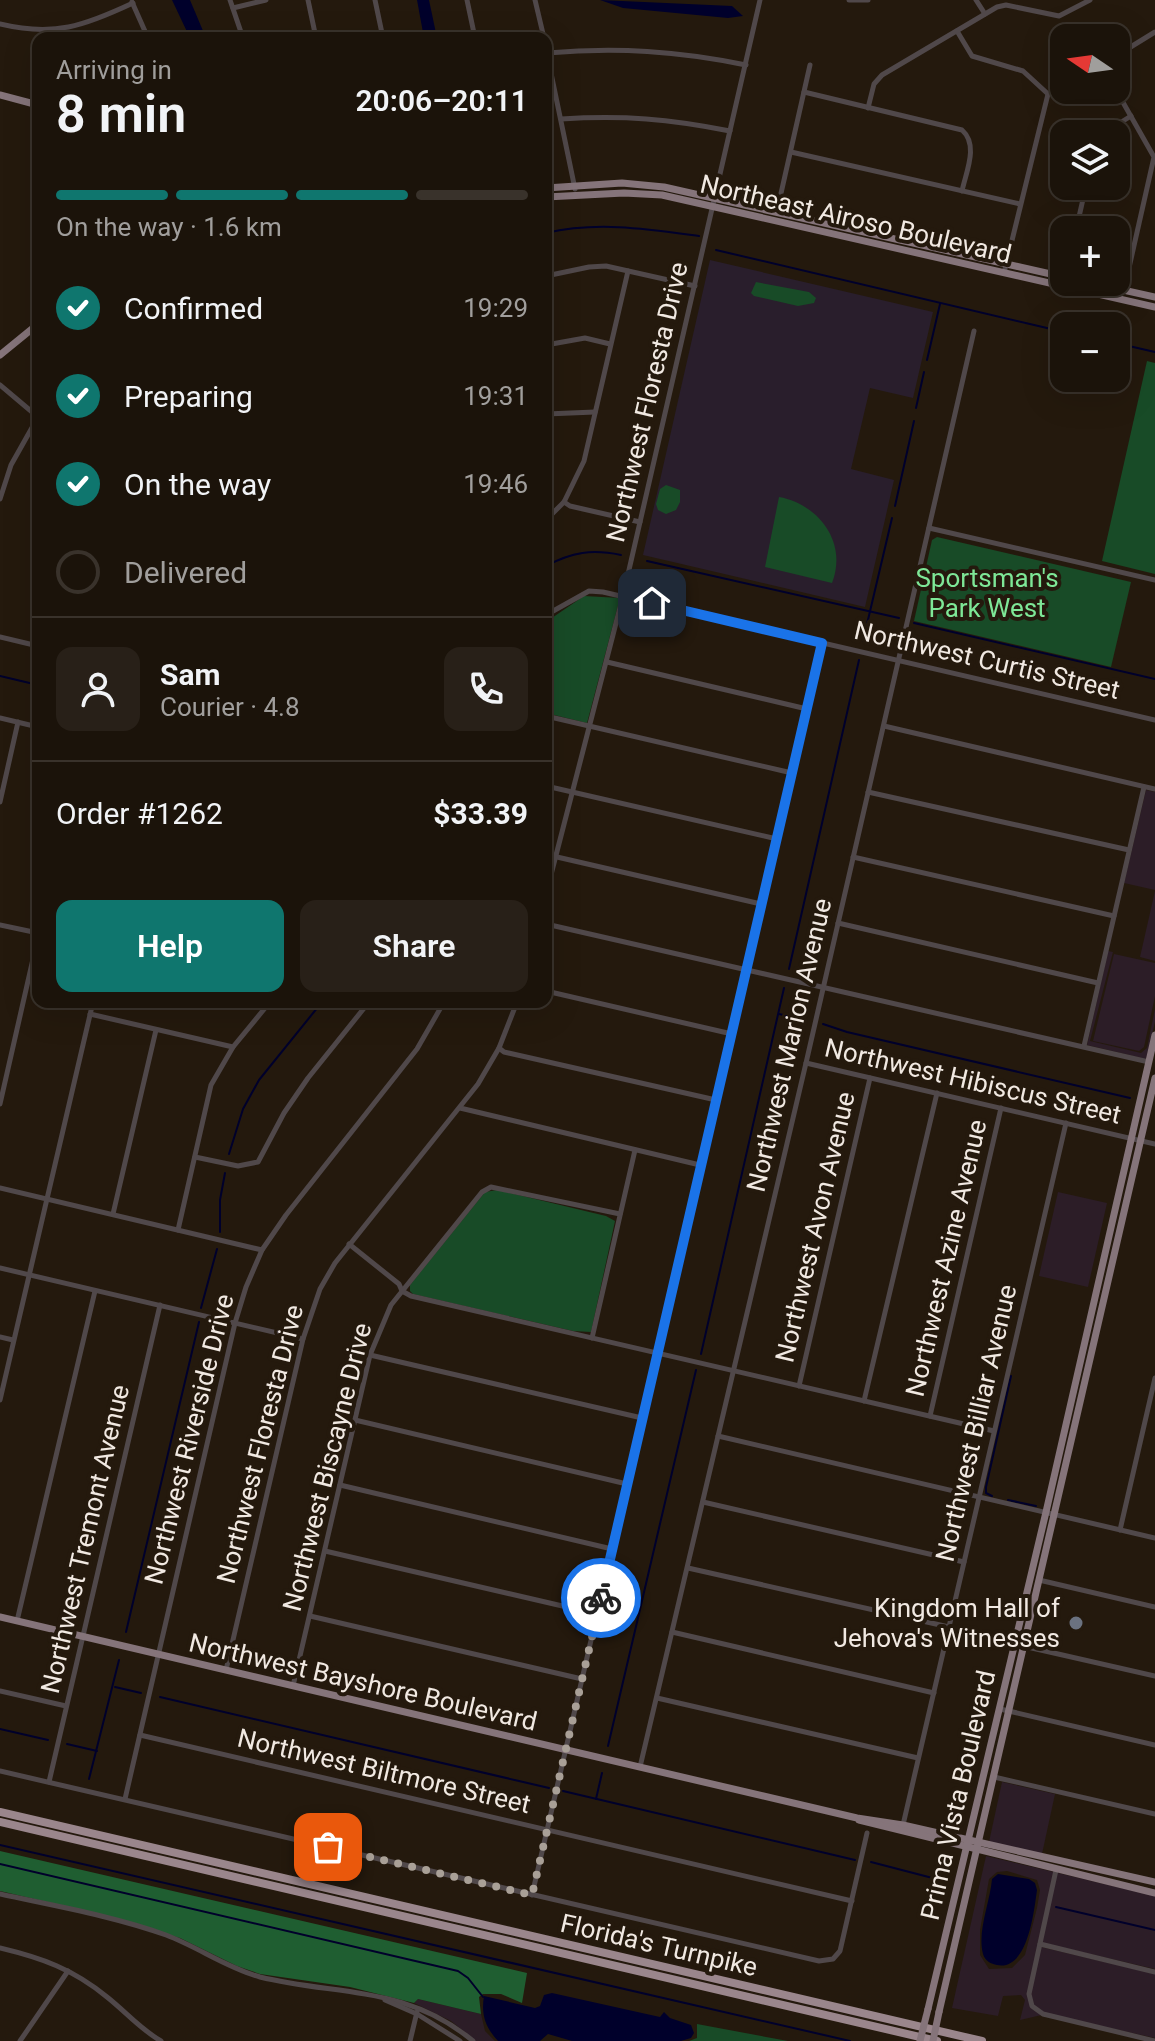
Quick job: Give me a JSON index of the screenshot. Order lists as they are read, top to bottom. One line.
{"streets":{"highway":["Florida's Turnpike"],"main road":["Northeast Airoso Boulevard","Northwest Bayshore Boulevard","Prima Vista Boulevard"],"street":["Northwest Floresta Drive","Northwest Curtis Street","Northwest Marion Avenue","Northwest Hibiscus Street","Northwest Avon Avenue","Northwest Azine Avenue","Northwest Billiar Avenue","Northwest Riverside Drive","Northwest Biscayne Drive","Northwest Tremont Avenue","Northwest Biltmore Street"]},"crossings":[["Northeast Airoso Boulevard","Northwest Floresta Drive"],["Northwest Floresta Drive","Northwest Curtis Street"],["Northwest Floresta Drive","Northwest Bayshore Boulevard"],["Northwest Curtis Street","Northwest Marion Avenue"],["Northwest Marion Avenue","Northwest Hibiscus Street"],["Northwest Marion Avenue","Northwest Bayshore Boulevard"],["Northwest Hibiscus Street","Northwest Avon Avenue"],["Northwest Hibiscus Street","Northwest Azine Avenue"],["Northwest Hibiscus Street","Northwest Billiar Avenue"],["Northwest Billiar Avenue","Northwest Bayshore Boulevard"],["Northwest Riverside Drive","Northwest Bayshore Boulevard"],["Northwest Riverside Drive","Northwest Biltmore Street"],["Northwest Biscayne Drive","Northwest Bayshore Boulevard"],["Northwest Tremont Avenue","Northwest Bayshore Boulevard"],["Northwest Bayshore Boulevard","Prima Vista Boulevard"],["Prima Vista Boulevard","Florida's Turnpike"]],"parks":["Sportsman's Park West"],"places":["Kingdom Hall of Jehova's Witnesses"],"north":"left","page":{"map_buttons":["+","−"],"heading":["8 min","Arriving in","20:06–20:11"],"panel":["Sam","Courier · 4.8","Order #1262","$33.39"],"bar":"On the way · 1.6 km","list":[["Confirmed","19:29"],["Preparing","19:31"],["On the way","19:46"],"Delivered"],"buttons":["Help","Share"]}}
